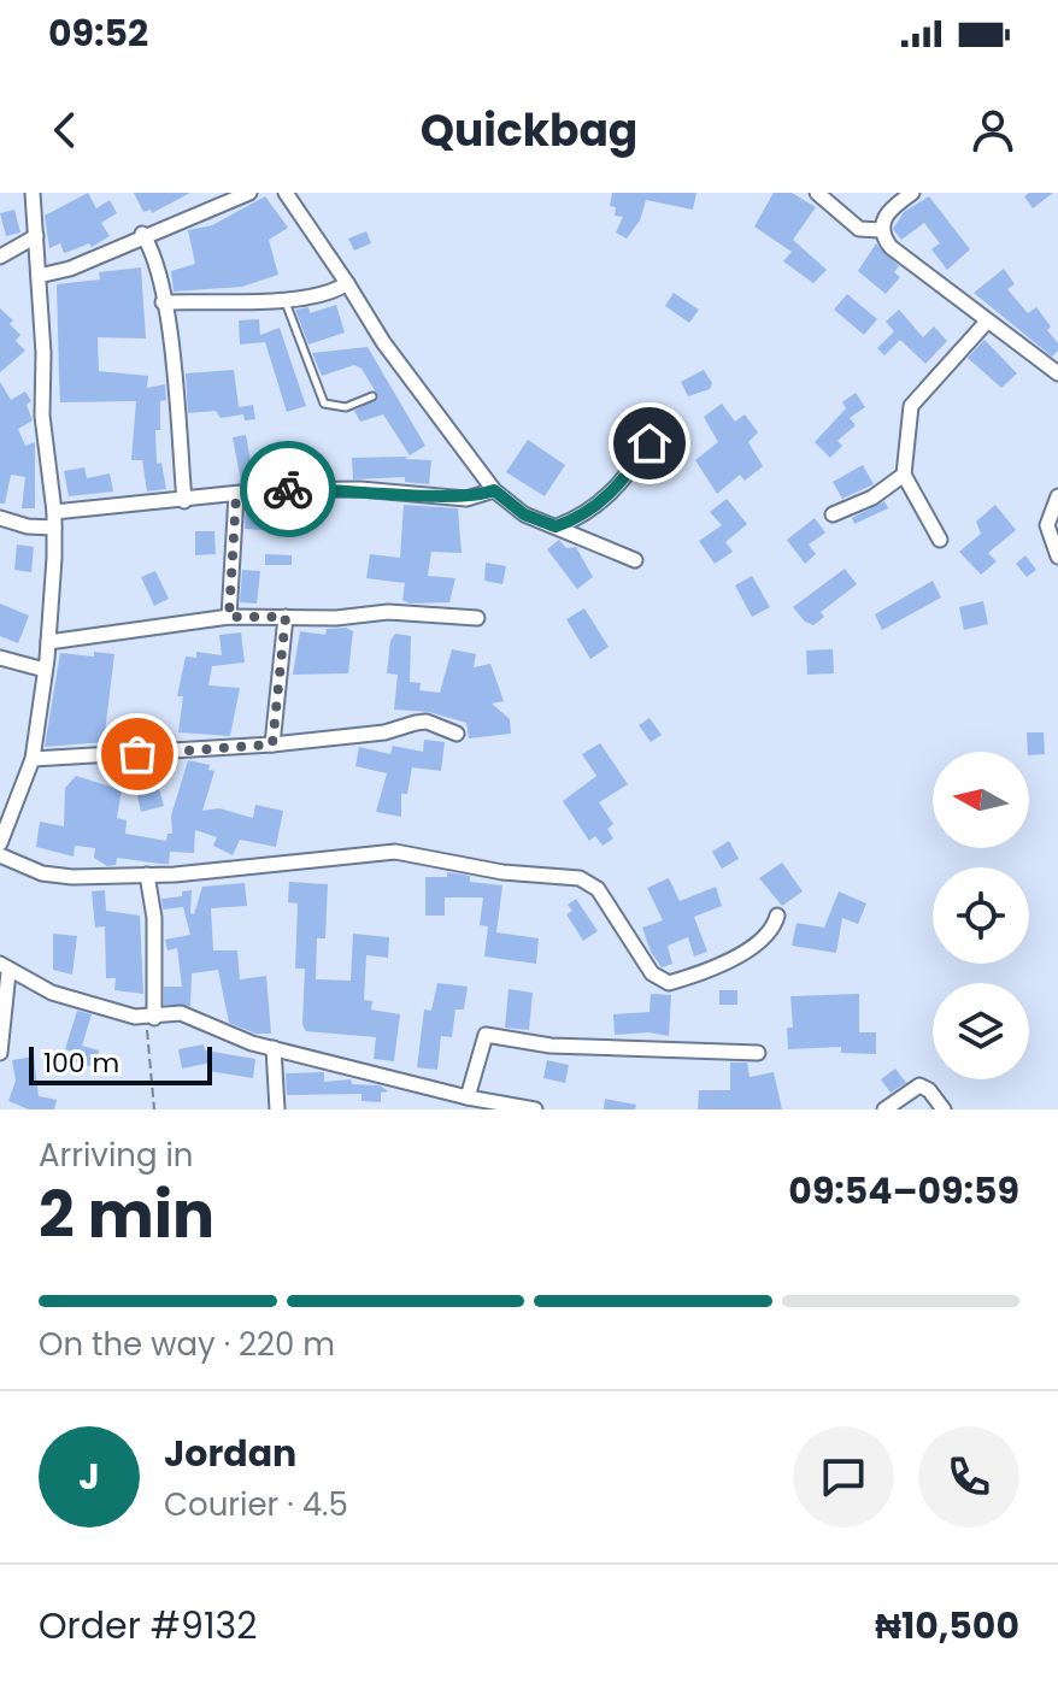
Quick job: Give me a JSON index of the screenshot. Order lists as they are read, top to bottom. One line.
{"scale_bar":"100 m","north":"left","page":{"status":"09:52","header":"Quickbag","scale":"100 m","heading":["2 min","Arriving in","09:54–09:59"],"panel":["Jordan","Courier · 4.5","Order #9132","₦10,500"],"bar":"On the way · 220 m","round":"J"}}
